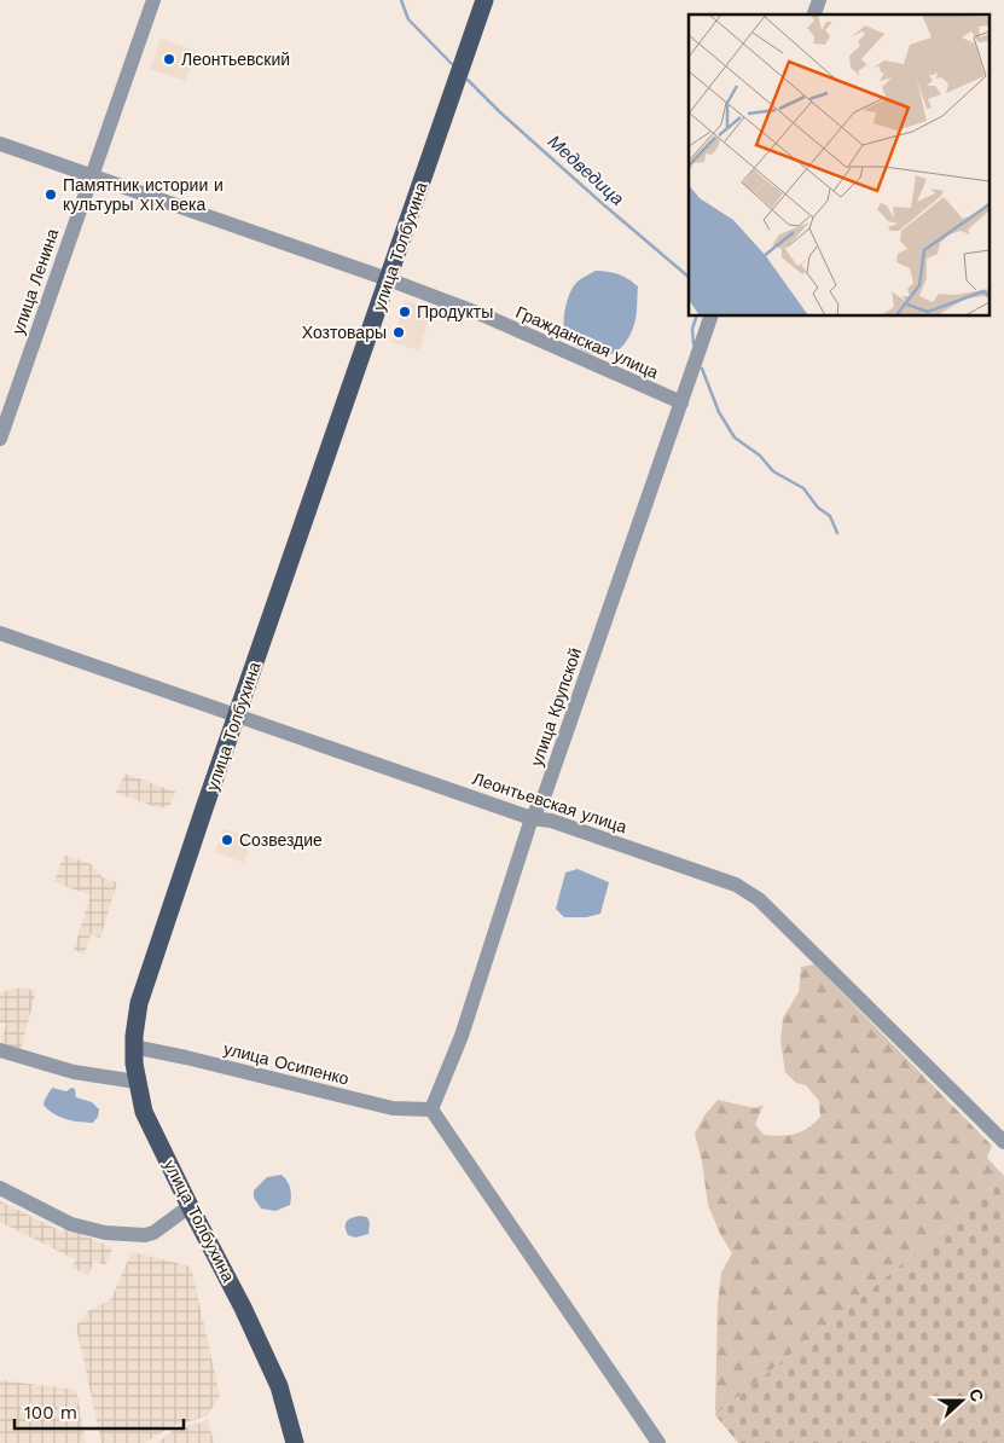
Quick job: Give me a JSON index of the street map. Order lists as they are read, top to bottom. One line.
{"streets":{"main road":["улица Толбухина"],"street":["улица Ленина","Гражданская улица","улица Крупской","Леонтьевская улица","улица Осипенко"]},"crossings":[["улица Толбухина","Гражданская улица"],["улица Толбухина","Леонтьевская улица"],["улица Толбухина","улица Осипенко"],["улица Ленина","Гражданская улица"],["Гражданская улица","улица Крупской"],["улица Крупской","Леонтьевская улица"],["улица Крупской","улица Осипенко"]],"water":["Медведица"],"places":["Леонтьевский","Памятник истории и культуры XIX века","Продукты","Хозтовары","Созвездие"],"scale_bar":"100 m","north":"right"}
